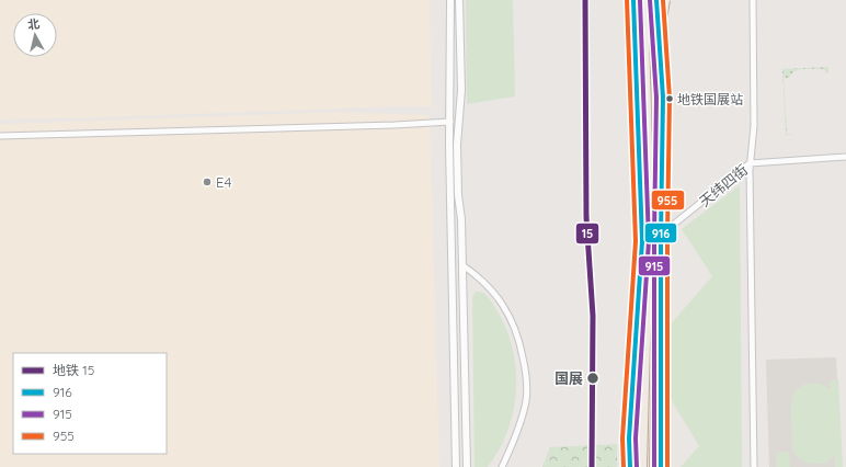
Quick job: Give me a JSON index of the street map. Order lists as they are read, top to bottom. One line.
{"streets":{"street":["天纬四街"]},"places":["地铁国展站","E4","国展"],"lines":["metro line 15","transit line 916","transit line 915","transit line 955"],"legend":["地铁 15","916","915","955"],"north":"top"}
